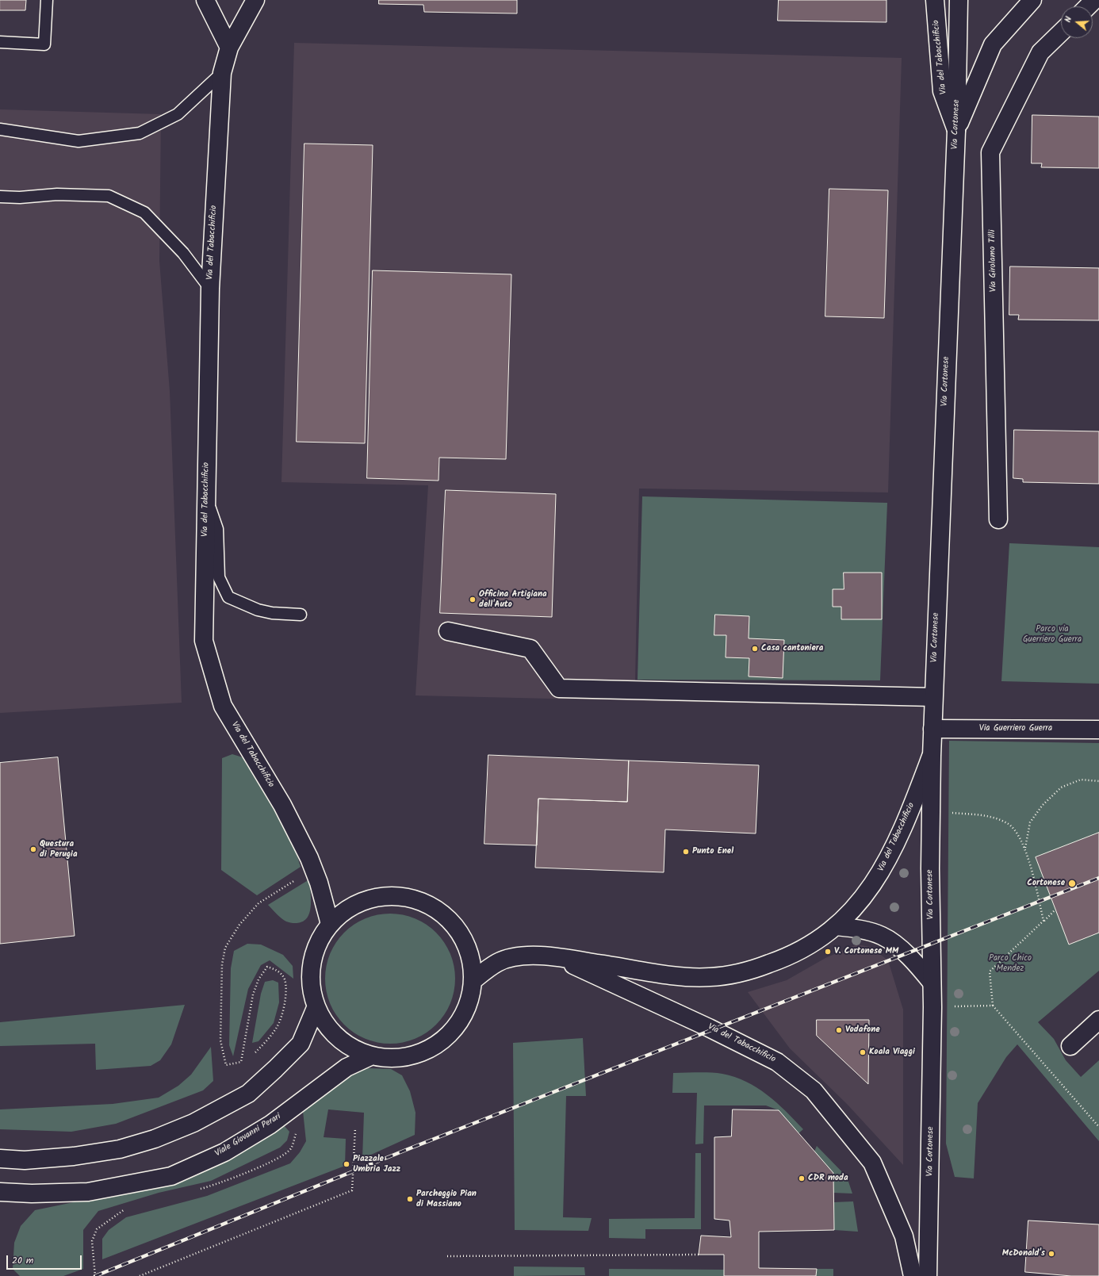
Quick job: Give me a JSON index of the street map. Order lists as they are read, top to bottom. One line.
{"streets":{"street":["Via del Tabacchificio","Via Cortonese","Via Girolamo Tilli","Via Guerriero Guerra","Viale Giovanni Perari"]},"crossings":[["Via del Tabacchificio","Via Cortonese"],["Via Cortonese","Via Guerriero Guerra"]],"parks":["Parco via Guerriero Guerra","Parco Chico Mendez"],"places":["Officina Artigiana dell'Auto","Casa cantoniera","Questura di Perugia","Punto Enel","Cortonese","V. Cortonese MM","Vodafone","Koala Viaggi","Piazzale Umbria Jazz","CDR moda","Parcheggio Pian di Massiano","McDonald's"],"scale_bar":"20 m","north":"left"}
